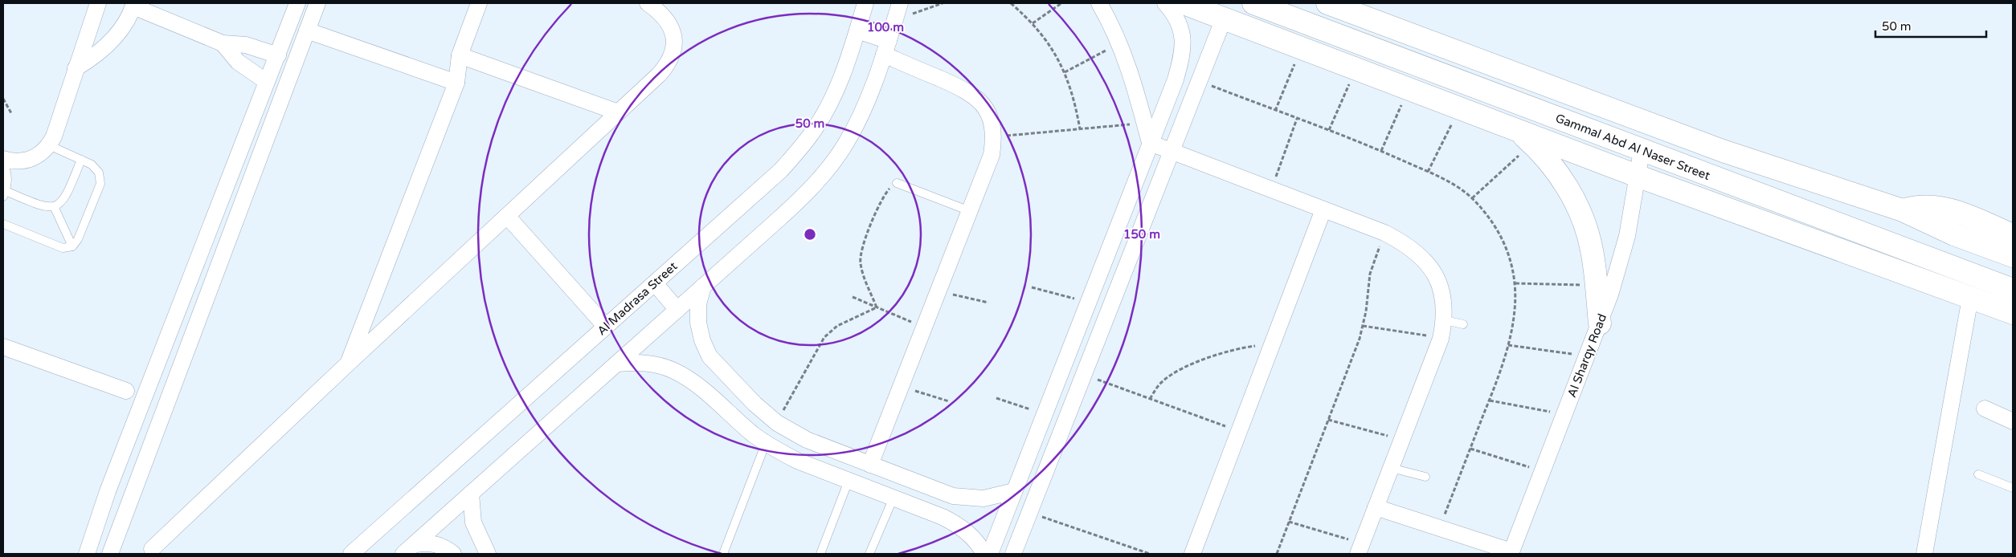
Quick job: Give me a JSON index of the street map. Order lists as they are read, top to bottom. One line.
{"streets":{"main road":["Gammal Abd Al Naser Street"],"street":["Al Madrasa Street","Al Sharqy Road"]},"crossings":[["Gammal Abd Al Naser Street","Al Sharqy Road"]],"scale_bar":"50 m","rings":["100 m","50 m","150 m"]}
